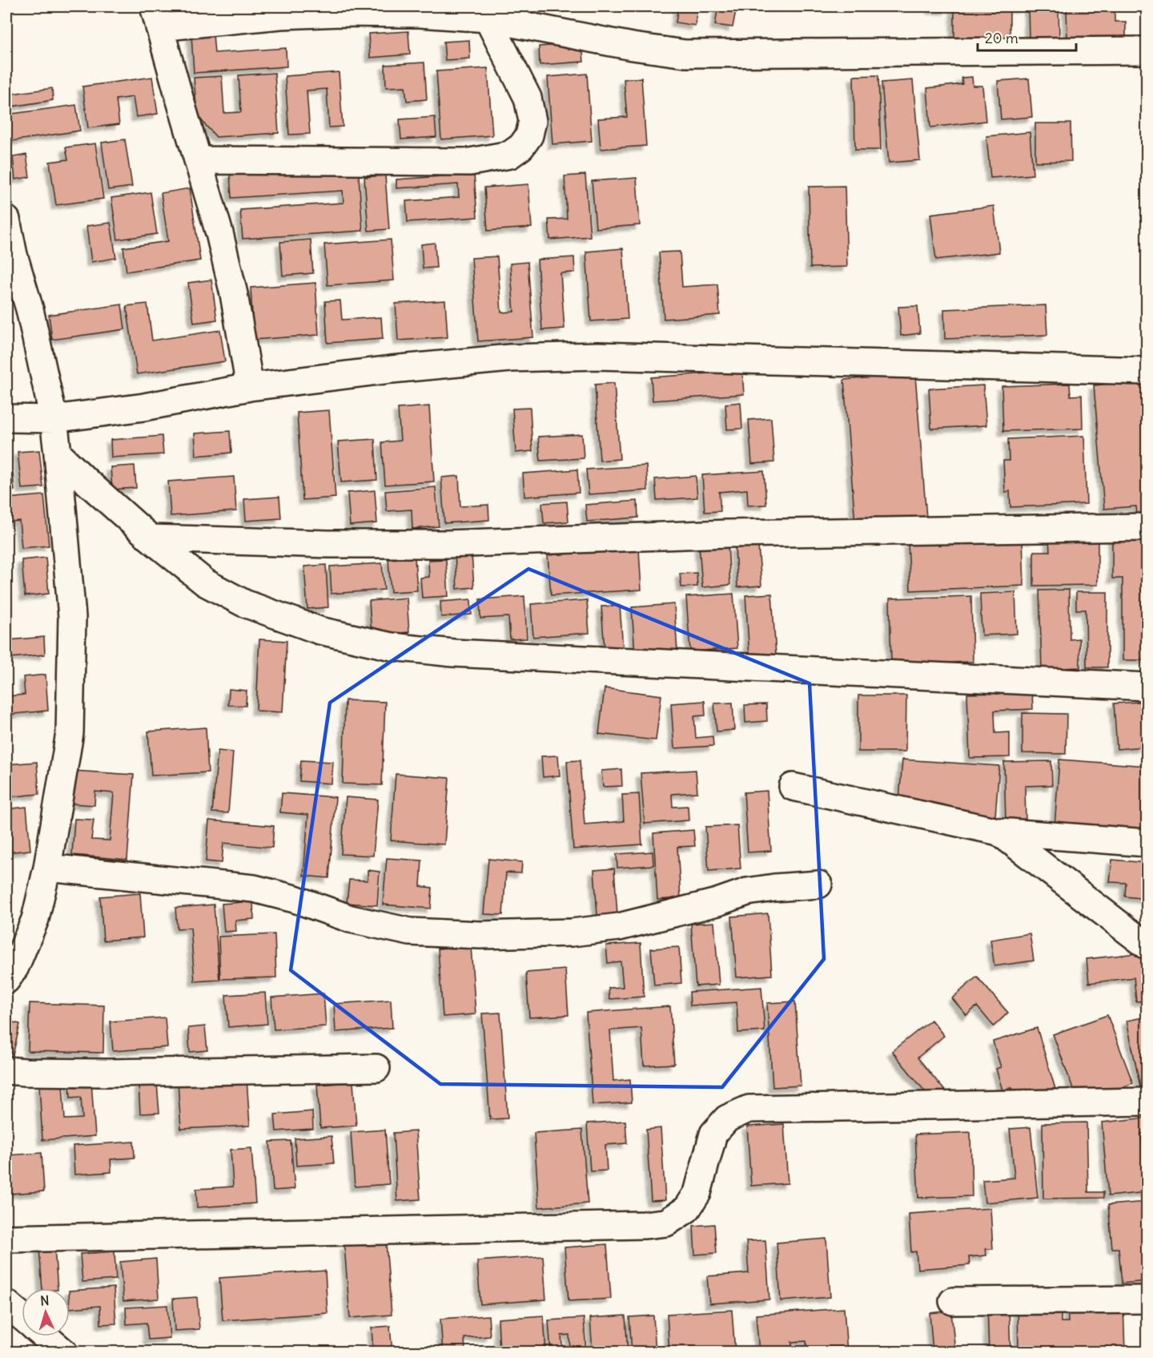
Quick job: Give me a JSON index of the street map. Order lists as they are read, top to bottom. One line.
{"scale_bar":"20 m","north":"top"}
